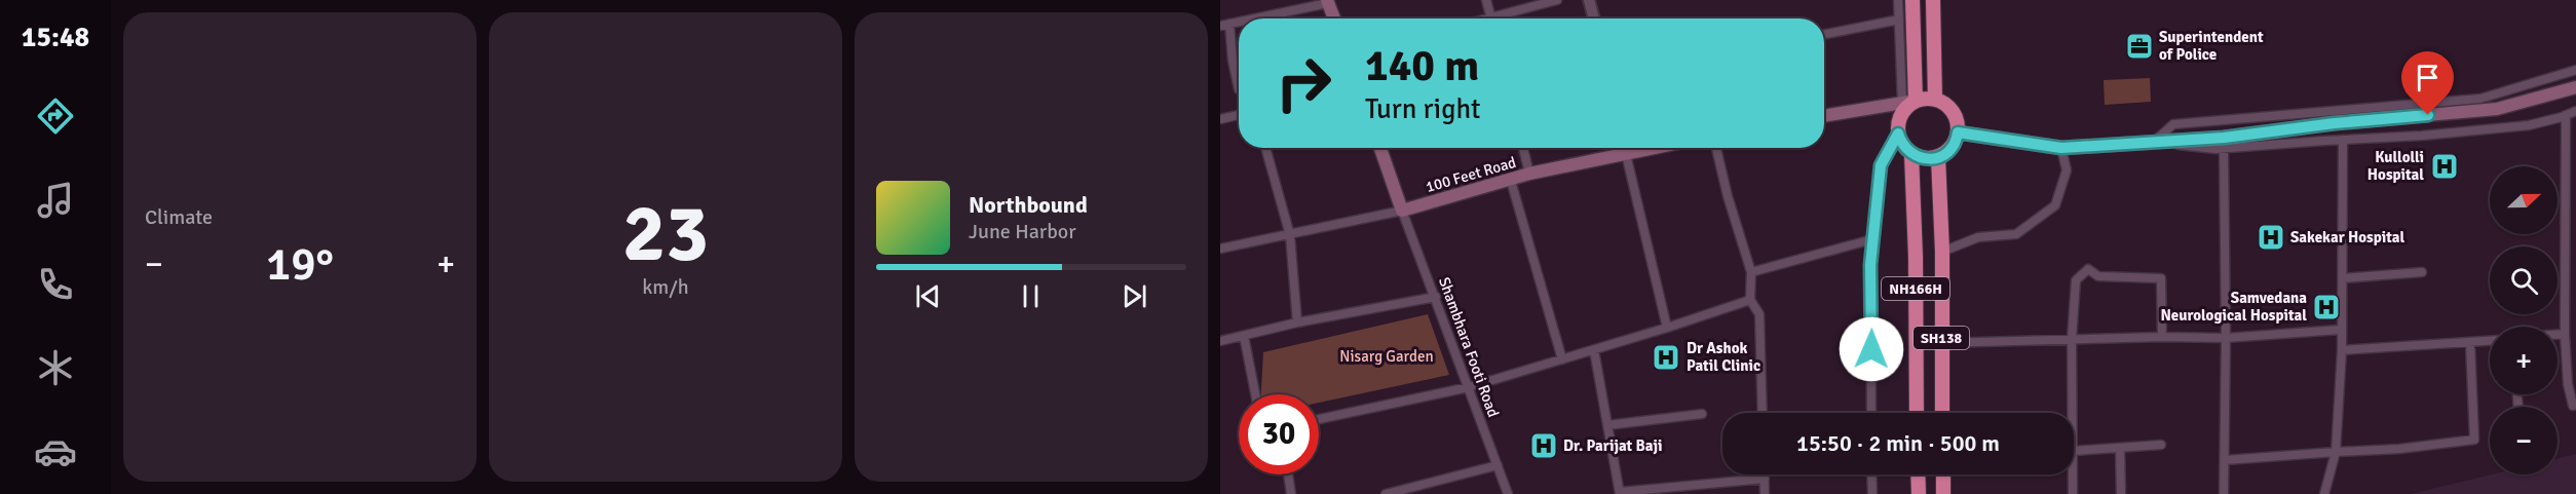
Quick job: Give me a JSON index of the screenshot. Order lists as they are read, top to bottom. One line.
{"streets":{"highway":["NH166H","SH138"],"main road":["100 Feet Road"],"street":["Shambhara Footi Road"]},"crossings":[["100 Feet Road","Shambhara Footi Road"],["NH166H","SH138"]],"parks":["Nisarg Garden"],"places":{"office":["Superintendent of Police"],"hospital":["Kullolli Hospital","Sakekar Hospital","Samvedana Neurological Hospital","Dr Ashok Patil Clinic","Dr. Parijat Baji"]},"north":"right","page":{"tabs":"15:48","tile":["Climate",["23","km/h"]],"turn":["140 m","Turn right"],"map_buttons":["+","−"],"song":["Northbound","June Harbor"],"heat":["−","19°","+"],"limit":"30","trip":"15:50 · 2 min · 500 m"}}
